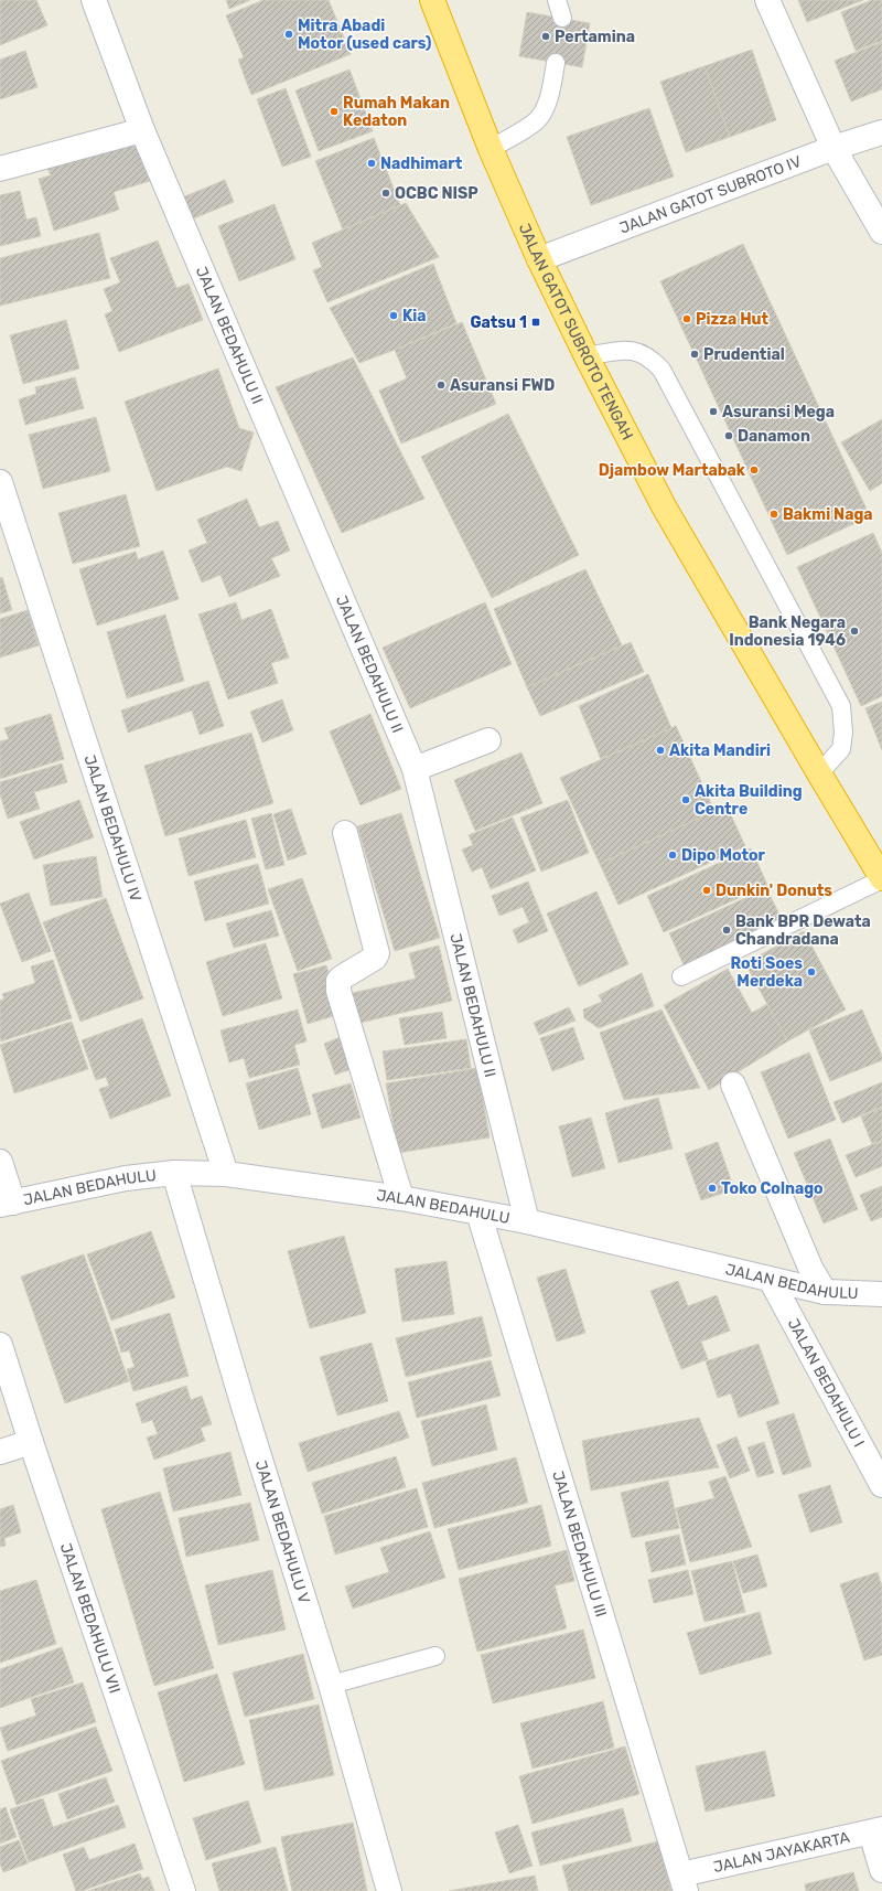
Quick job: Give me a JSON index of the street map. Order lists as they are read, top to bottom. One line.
{"streets":{"highway":["JALAN GATOT SUBROTO TENGAH"],"street":["JALAN GATOT SUBROTO IV","JALAN BEDAHULU II","JALAN BEDAHULU IV","JALAN BEDAHULU","JALAN BEDAHULU I","JALAN BEDAHULU V","JALAN BEDAHULU III","JALAN BEDAHULU VII","JALAN JAYAKARTA"]},"crossings":[["JALAN GATOT SUBROTO IV","JALAN GATOT SUBROTO TENGAH"],["JALAN BEDAHULU II","JALAN BEDAHULU"],["JALAN BEDAHULU IV","JALAN BEDAHULU"],["JALAN BEDAHULU","JALAN BEDAHULU I"],["JALAN BEDAHULU","JALAN BEDAHULU V"],["JALAN BEDAHULU","JALAN BEDAHULU III"],["JALAN BEDAHULU III","JALAN JAYAKARTA"]],"places":{"other":["Mitra Abadi Motor (used cars)","Pertamina","Rumah Makan Kedaton","Nadhimart","OCBC NISP","Kia","Pizza Hut","Prudential","Asuransi FWD","Asuransi Mega","Danamon","Djambow Martabak","Bakmi Naga","Bank Negara Indonesia 1946","Akita Mandiri","Akita Building Centre","Dipo Motor","Dunkin' Donuts","Bank BPR Dewata Chandradana","Roti Soes Merdeka","Toko Colnago"],"transit":["Gatsu 1"]}}
